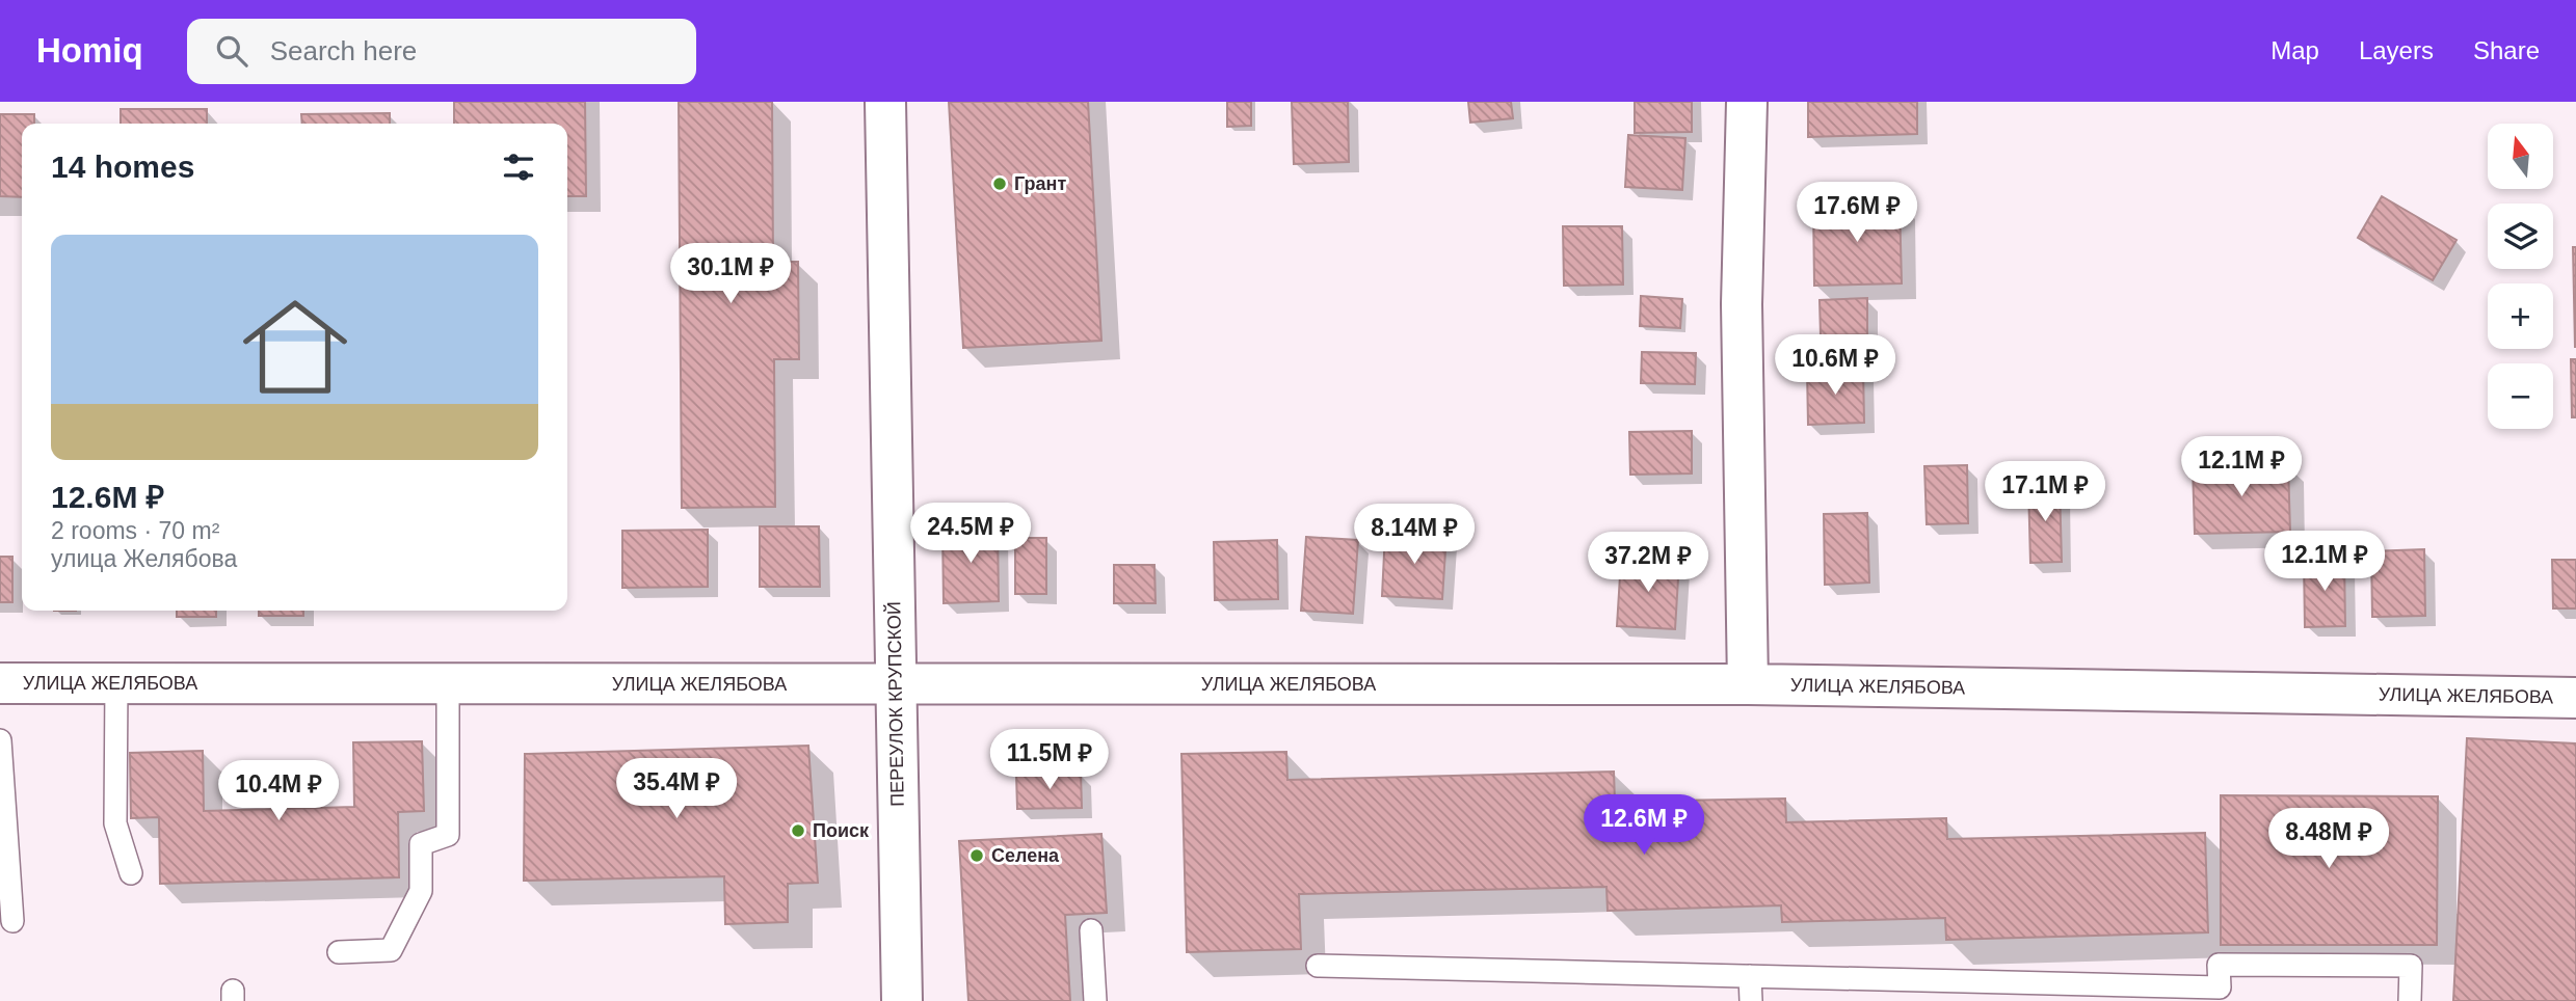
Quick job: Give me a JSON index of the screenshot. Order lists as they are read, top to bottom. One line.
{"streets":{"street":["УЛИЦА ЖЕЛЯБОВА","ПЕРЕУЛОК КРУПСКОЙ"]},"crossings":[["УЛИЦА ЖЕЛЯБОВА","ПЕРЕУЛОК КРУПСКОЙ"]],"places":["Грант","Поиск","Селена"],"north":"top","page":{"header":"Homiq","search":"Search here","nav":["Map","Layers","Share"],"map_buttons":["+","−"],"heading":"14 homes","price":["17.6M ₽","30.1M ₽","10.6M ₽","12.1M ₽","17.1M ₽","24.5M ₽","8.14M ₽","12.1M ₽","37.2M ₽","11.5M ₽","35.4M ₽","10.4M ₽","12.6M ₽","8.48M ₽"],"list":[{"name":"12.6M ₽","note":"2 rooms · 70 m² · улица Желябова"}]}}
